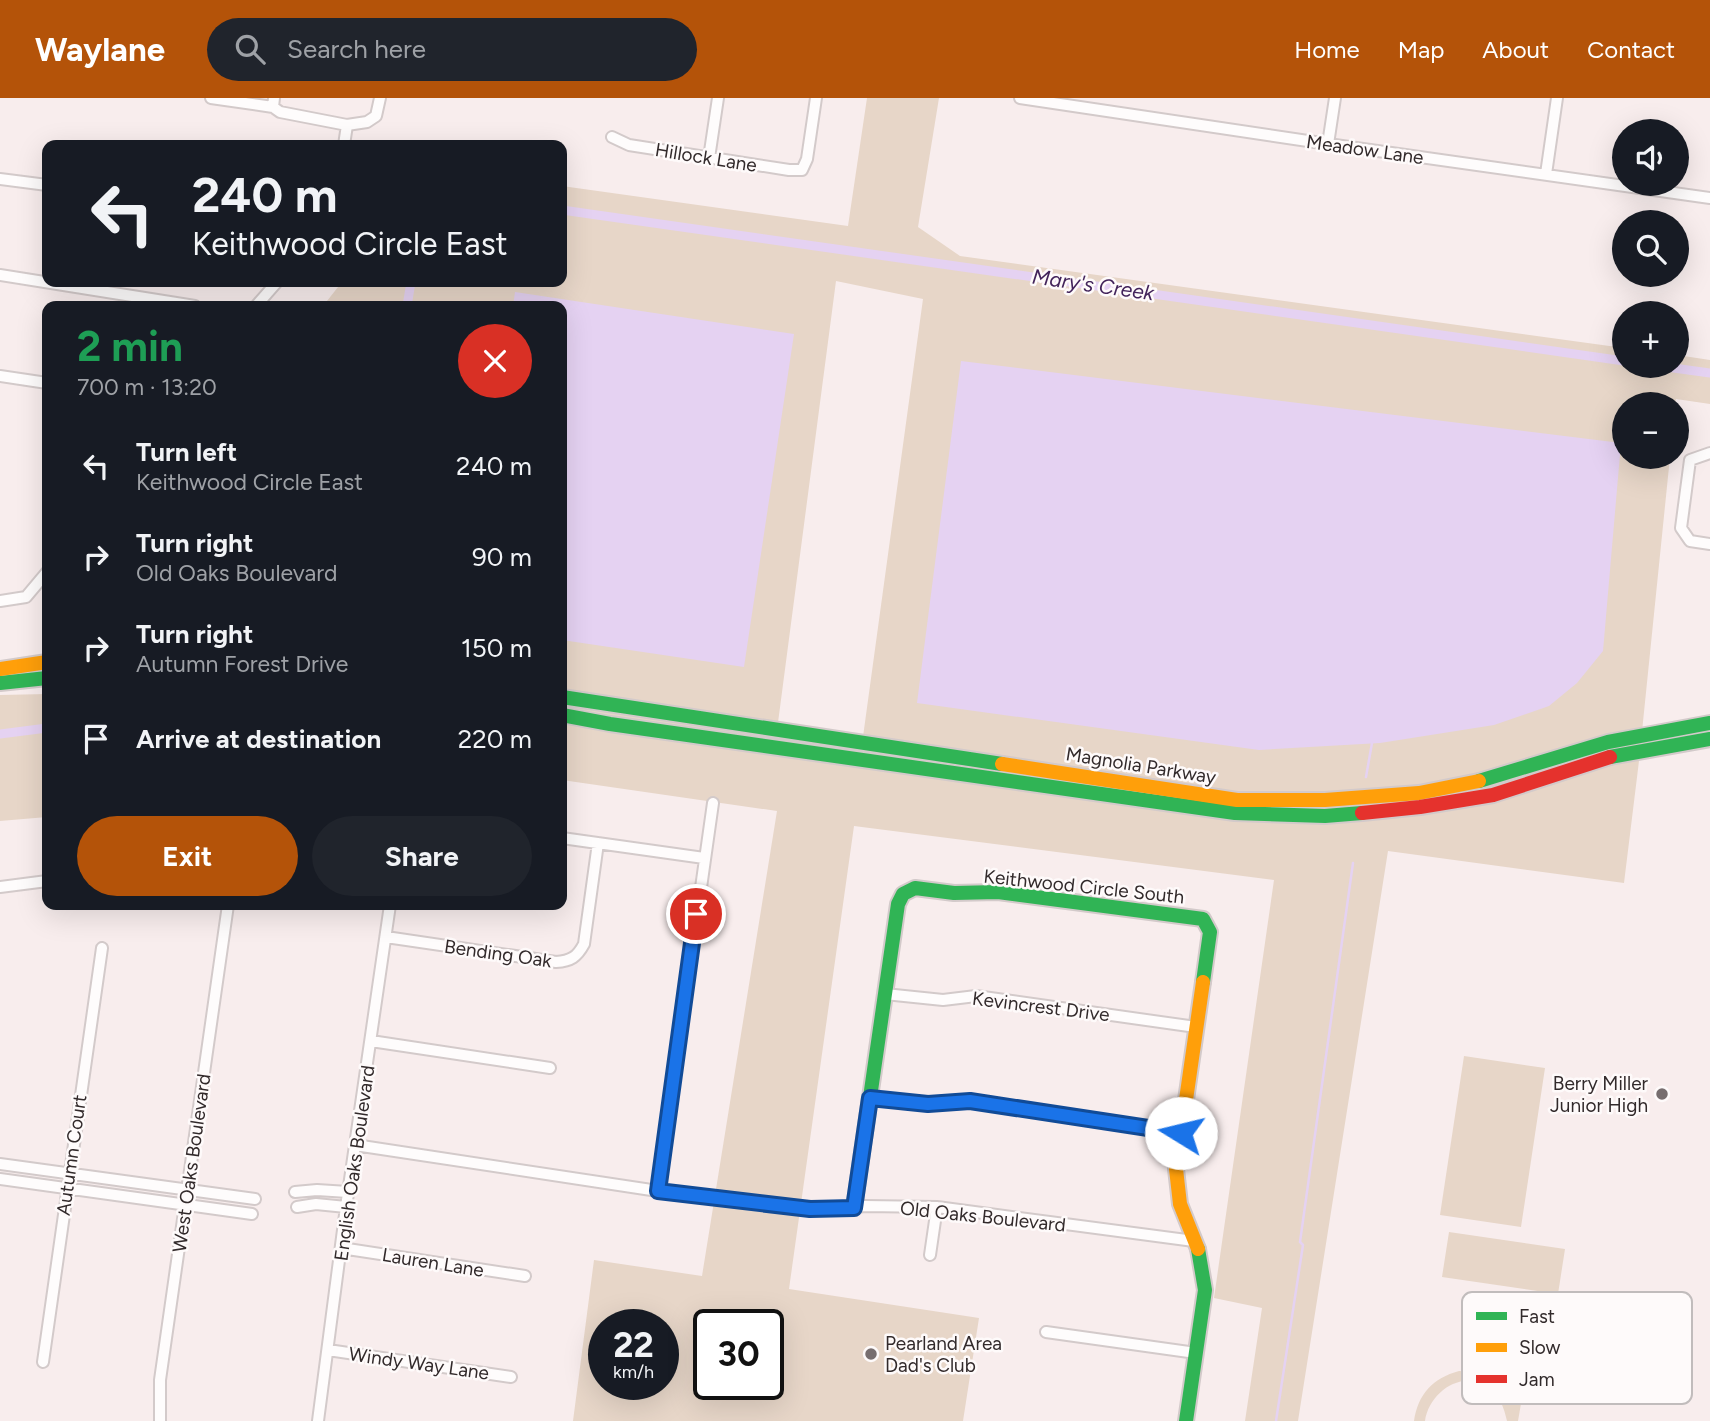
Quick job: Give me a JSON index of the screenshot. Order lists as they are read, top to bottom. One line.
{"streets":{"street":["Meadow Lane","Hillock Lane","Magnolia Parkway","Keithwood Circle South","Bending Oak","Kevincrest Drive","Autumn Court","West Oaks Boulevard","English Oaks Boulevard","Old Oaks Boulevard","Lauren Lane","Windy Way Lane"]},"crossings":[["Keithwood Circle South","Kevincrest Drive"],["Bending Oak","English Oaks Boulevard"],["English Oaks Boulevard","Old Oaks Boulevard"],["English Oaks Boulevard","Lauren Lane"],["English Oaks Boulevard","Windy Way Lane"]],"water":["Mary's Creek"],"places":["Berry Miller Junior High","Pearland Area Dad's Club"],"legend":["Fast","Slow","Jam"],"page":{"header":"Waylane","search":"Search here","nav":["Home","Map","About","Contact"],"map_buttons":["+","−"],"turn":["240 m","Keithwood Circle East"],"heading":["2 min","700 m · 13:20"],"list":[{"name":"Turn left","note":"Keithwood Circle East","value":"240 m"},{"name":"Turn right","note":"Old Oaks Boulevard","value":"90 m"},{"name":"Turn right","note":"Autumn Forest Drive","value":"150 m"},{"name":"Arrive at destination","value":"220 m"}],"buttons":["Exit","Share"],"speed":"22 km/h","limit":"30"}}
